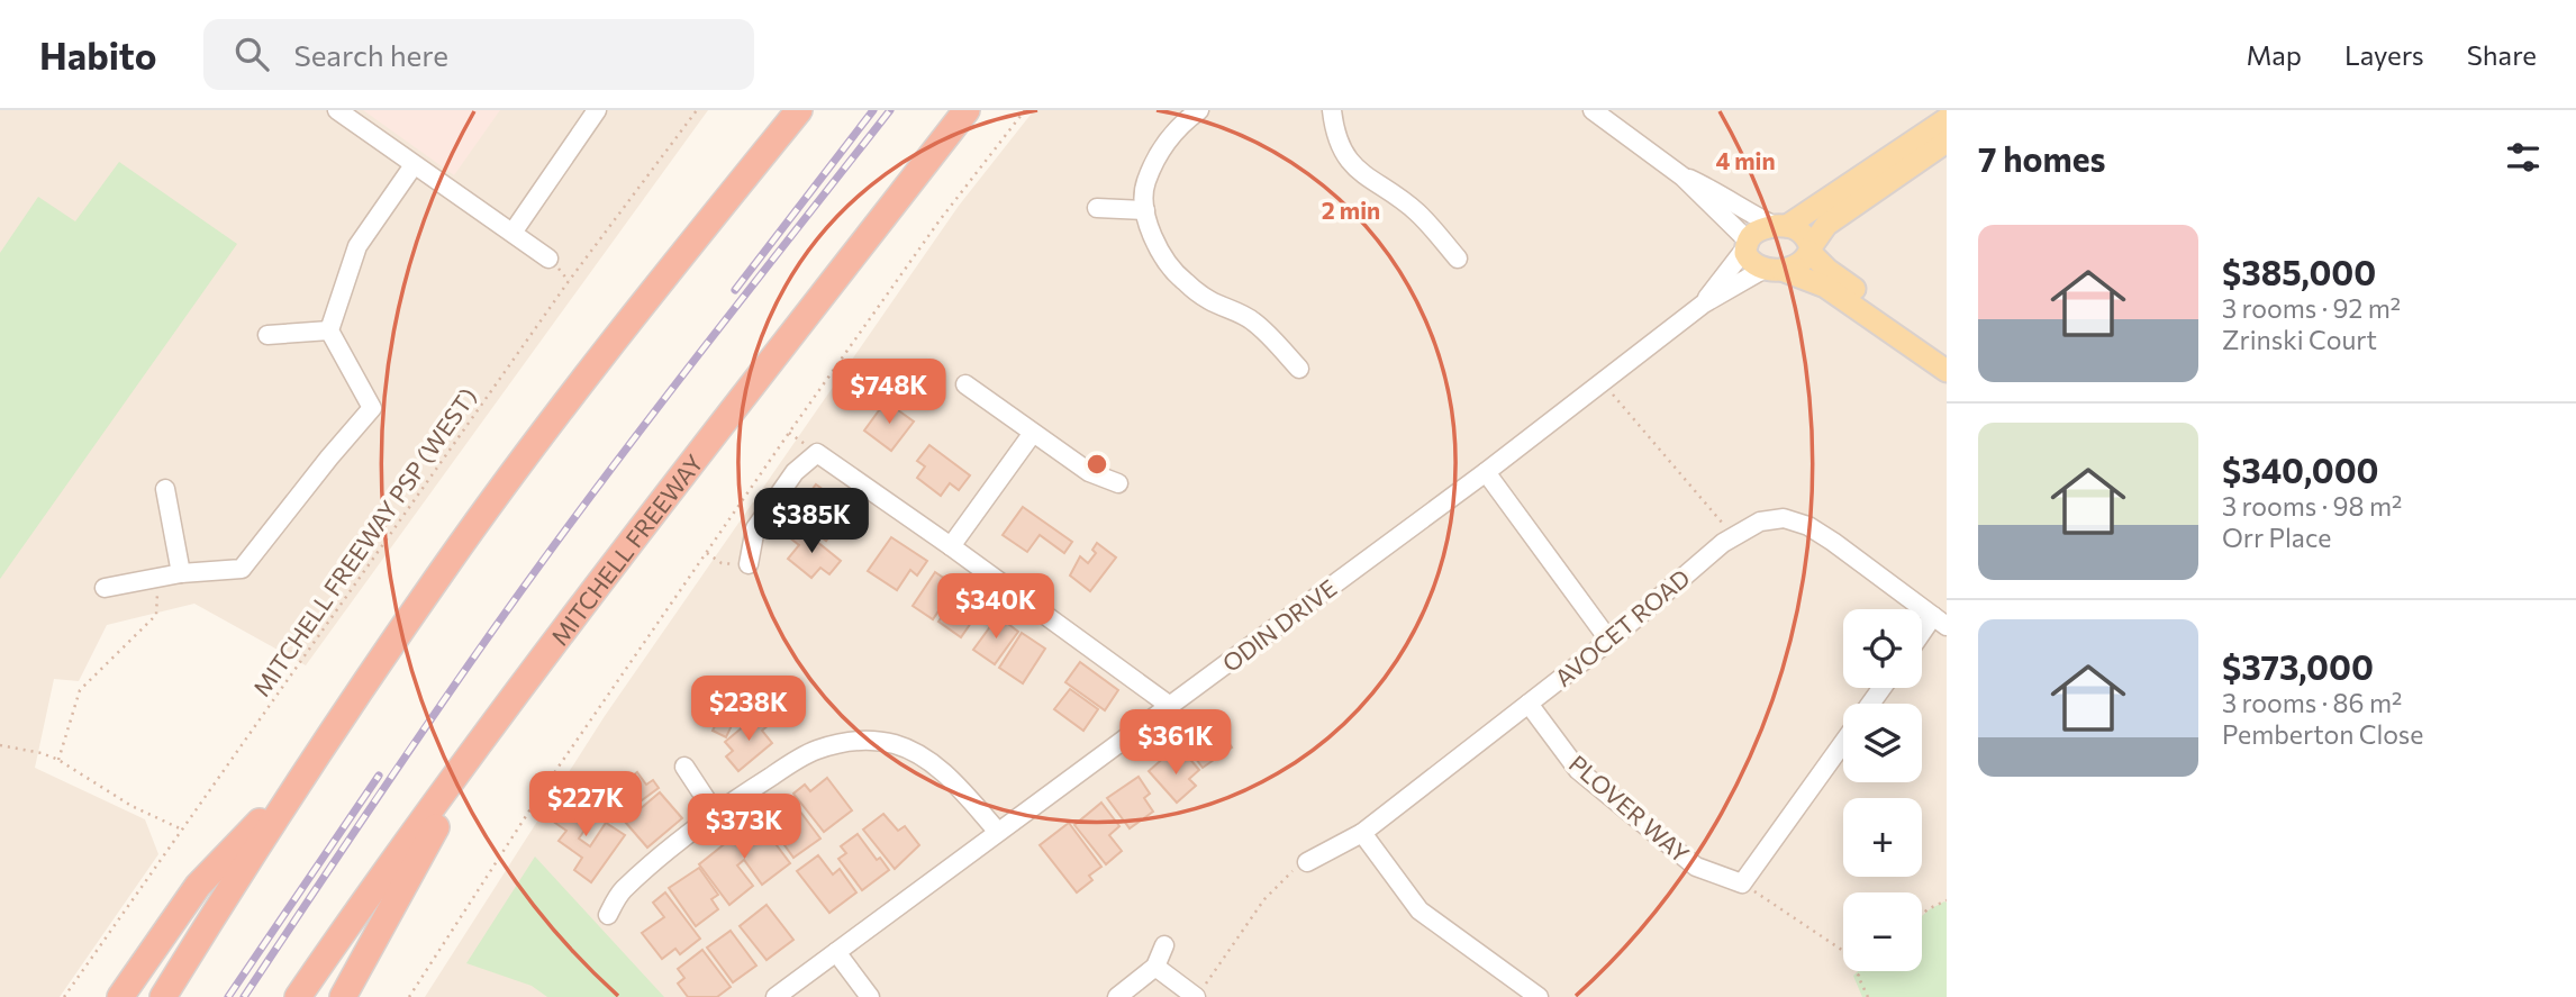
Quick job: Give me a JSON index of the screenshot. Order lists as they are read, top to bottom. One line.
{"streets":{"highway":["MITCHELL FREEWAY"],"main road":["ODIN DRIVE"],"street":["AVOCET ROAD","PLOVER WAY"],"path":["MITCHELL FREEWAY PSP (WEST)"]},"crossings":[["AVOCET ROAD","PLOVER WAY"]],"page":{"header":"Habito","search":"Search here","nav":["Map","Layers","Share"],"heading":"7 homes","list":[{"name":"$385,000","note":"3 rooms · 92 m² · Zrinski Court"},{"name":"$340,000","note":"3 rooms · 98 m² · Orr Place"},{"name":"$373,000","note":"3 rooms · 86 m² · Pemberton Close"}],"price":["$748K","$385K","$340K","$238K","$361K","$227K","$373K"],"map_buttons":["+","−"]},"rings":["4 min","2 min"]}
